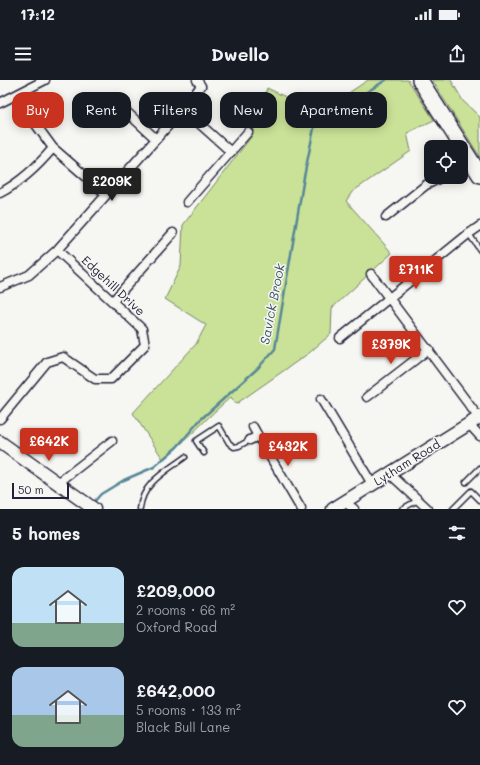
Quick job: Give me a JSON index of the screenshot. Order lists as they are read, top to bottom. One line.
{"streets":{"street":["Edgehill Drive","Lytham Road"]},"water":["Savick Brook"],"scale_bar":"50 m","page":{"status":"17:12","header":"Dwello","chip":["Buy","Rent","Filters","New","Apartment"],"price":["£209K","£711K","£379K","£642K","£432K"],"scale":"50 m","heading":"5 homes","list":[{"name":"£209,000","note":"2 rooms · 66 m² · Oxford Road"},{"name":"£642,000","note":"5 rooms · 133 m² · Black Bull Lane"}]}}
